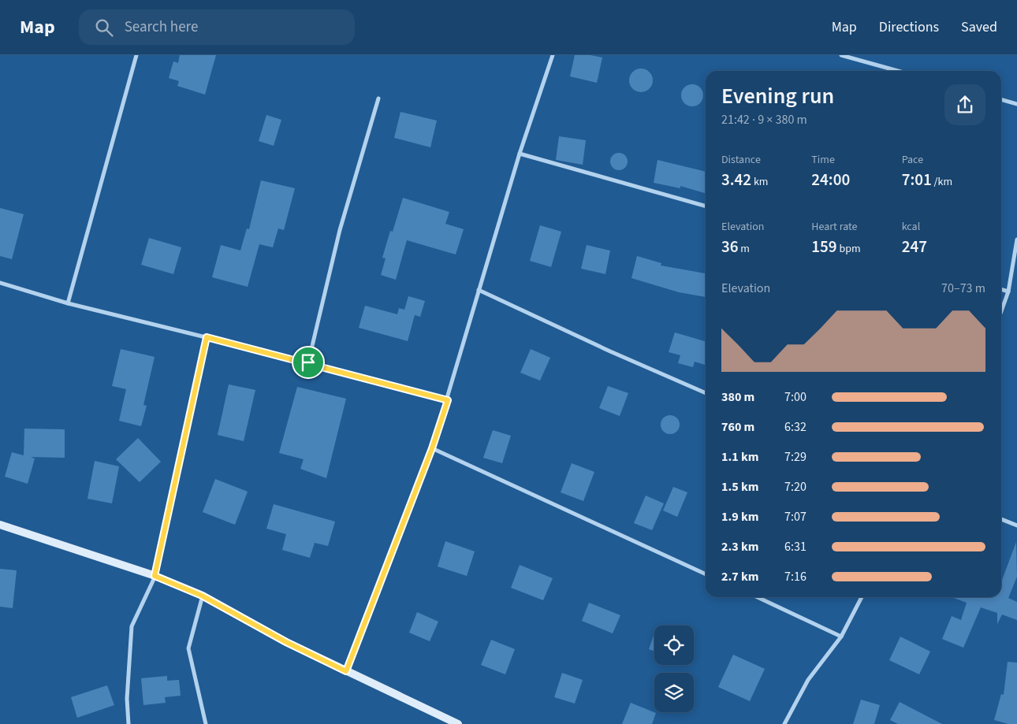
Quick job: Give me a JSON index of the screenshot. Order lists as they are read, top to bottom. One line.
{"page":{"header":"Map","search":"Search here","nav":["Map","Directions","Saved"],"heading":["Evening run","21:42 · 9 × 380 m"],"stats":[["Distance","3.42 km"],["Time","24:00"],["Pace","7:01 /km"],["Elevation","36 m"],["Heart rate","159 bpm"],["kcal","247"]],"chart":["Elevation","70–73 m"],"list":[{"name":"380 m","note":"7:00"},{"name":"760 m","note":"6:32"},{"name":"1.1 km","note":"7:29"},{"name":"1.5 km","note":"7:20"},{"name":"1.9 km","note":"7:07"},{"name":"2.3 km","note":"6:31"},{"name":"2.7 km","note":"7:16"}]}}
